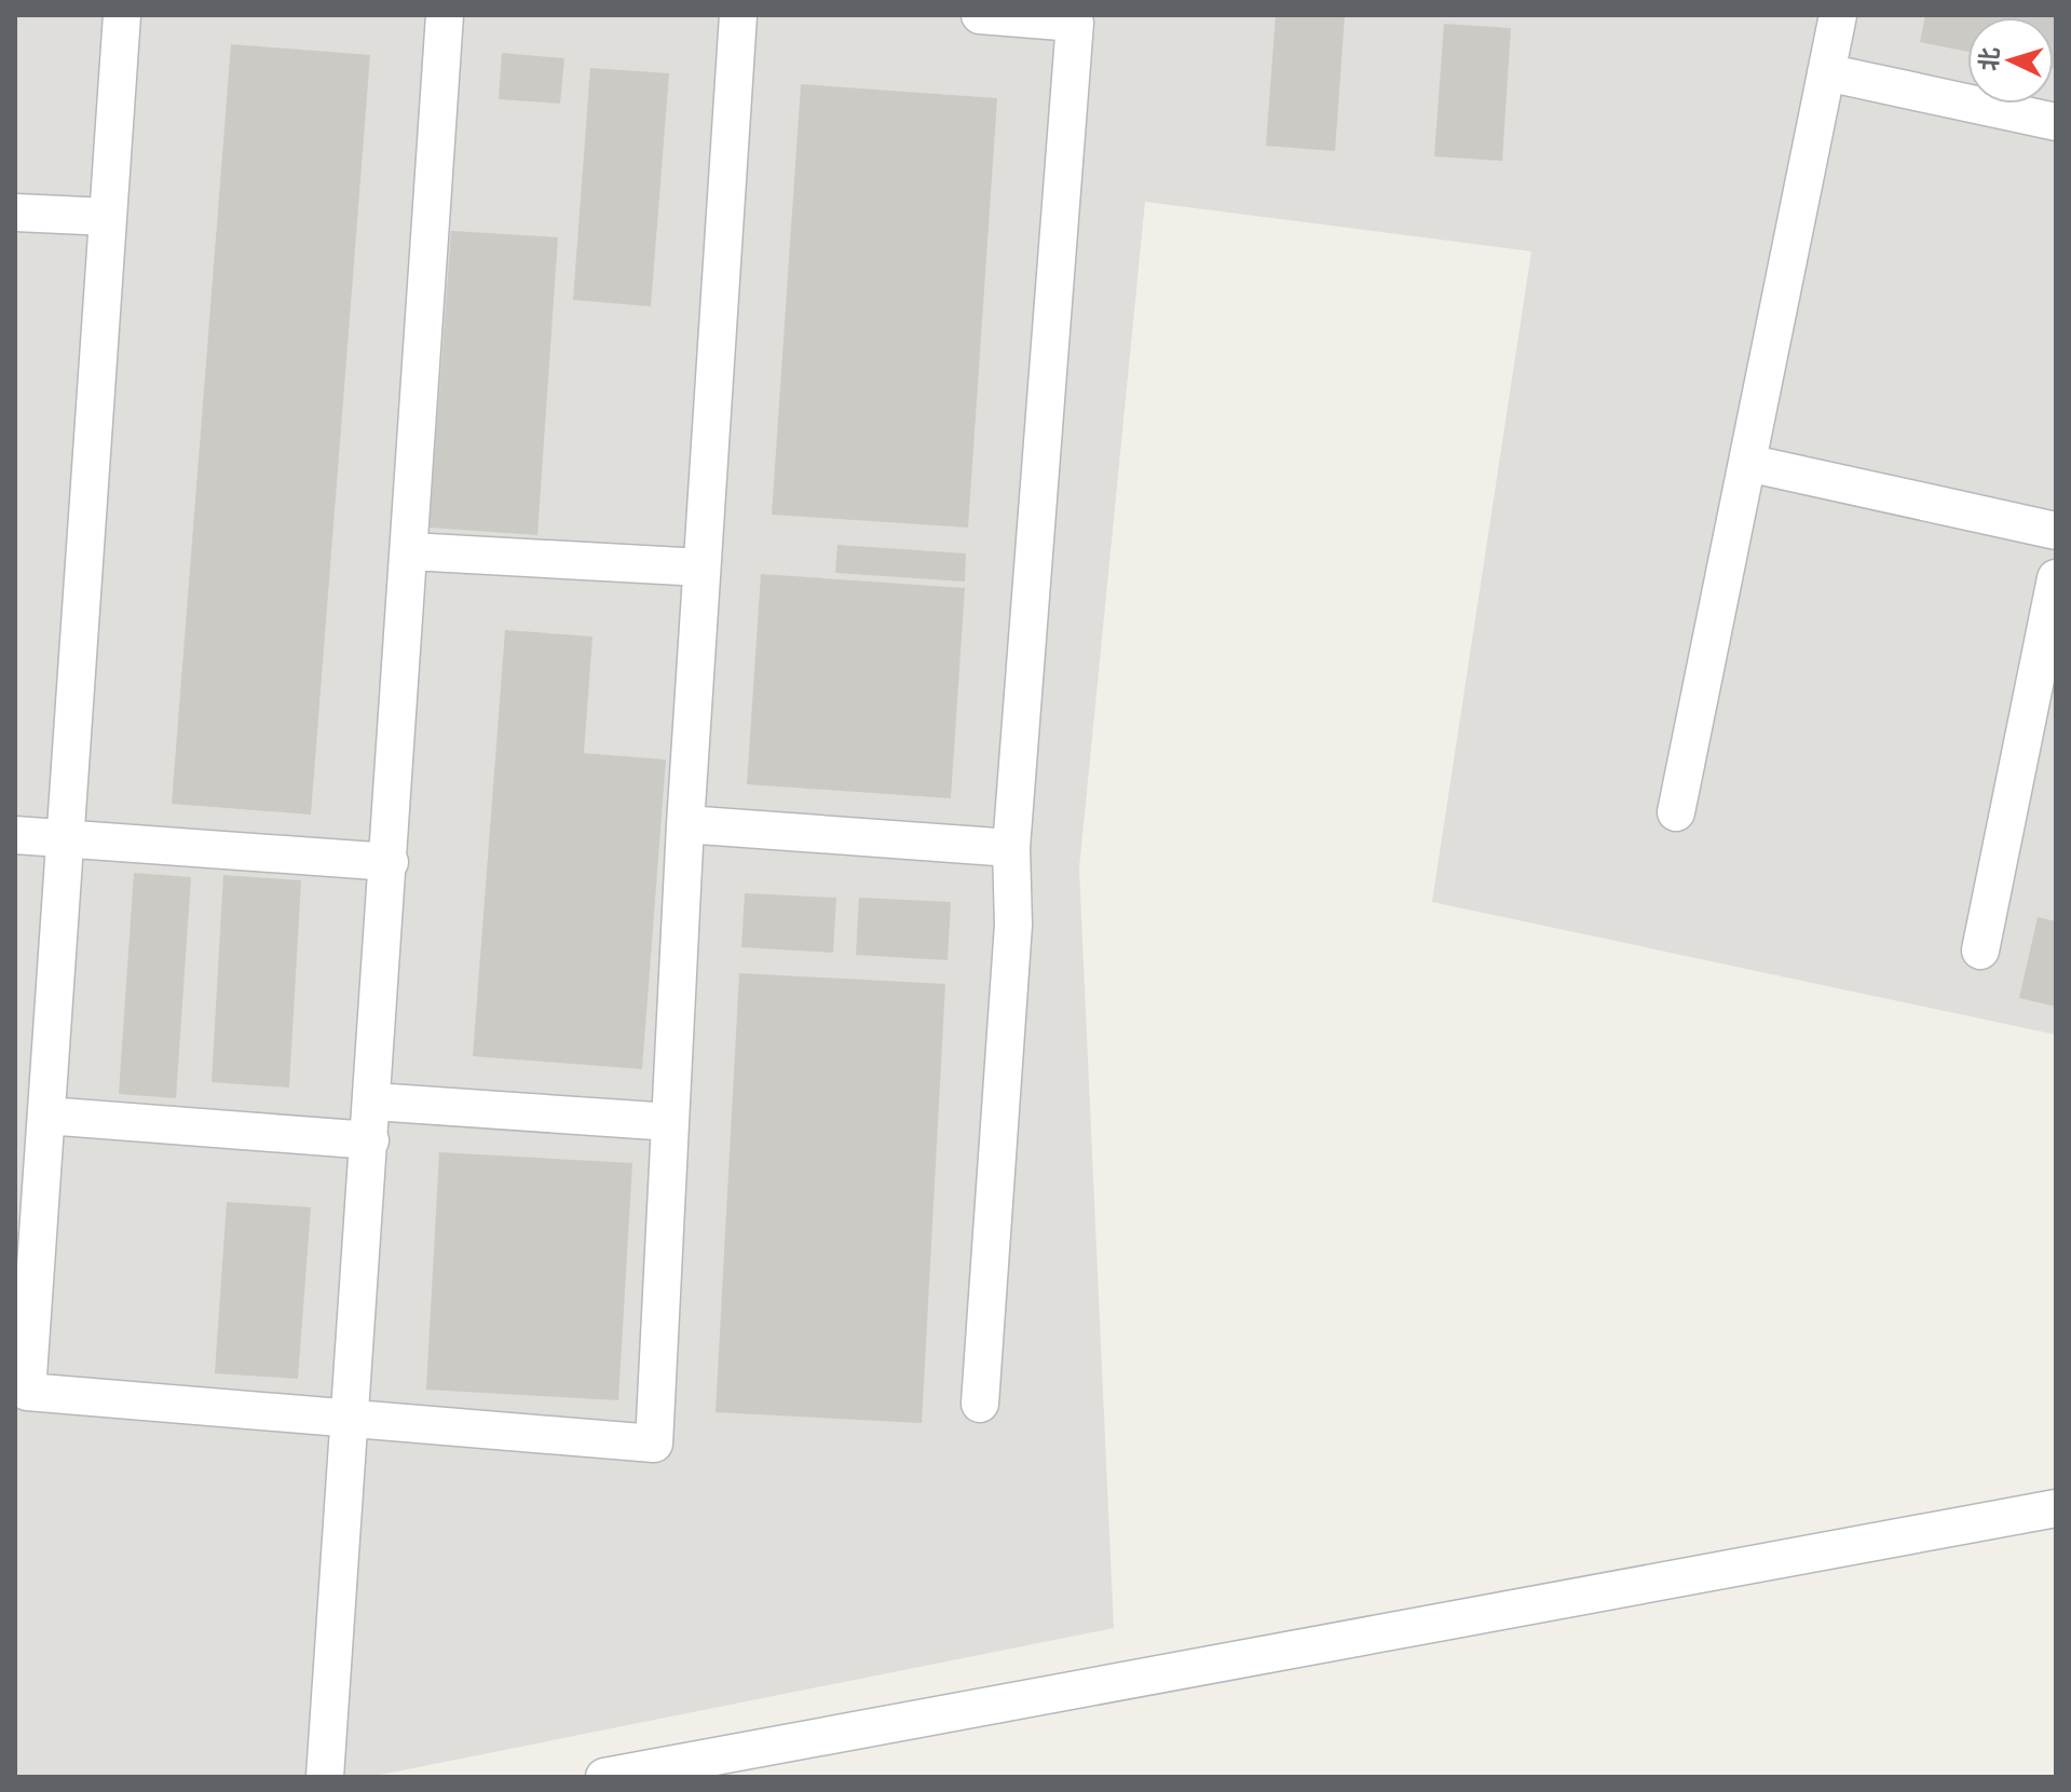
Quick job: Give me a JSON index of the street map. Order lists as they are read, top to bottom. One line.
{"north":"left"}
